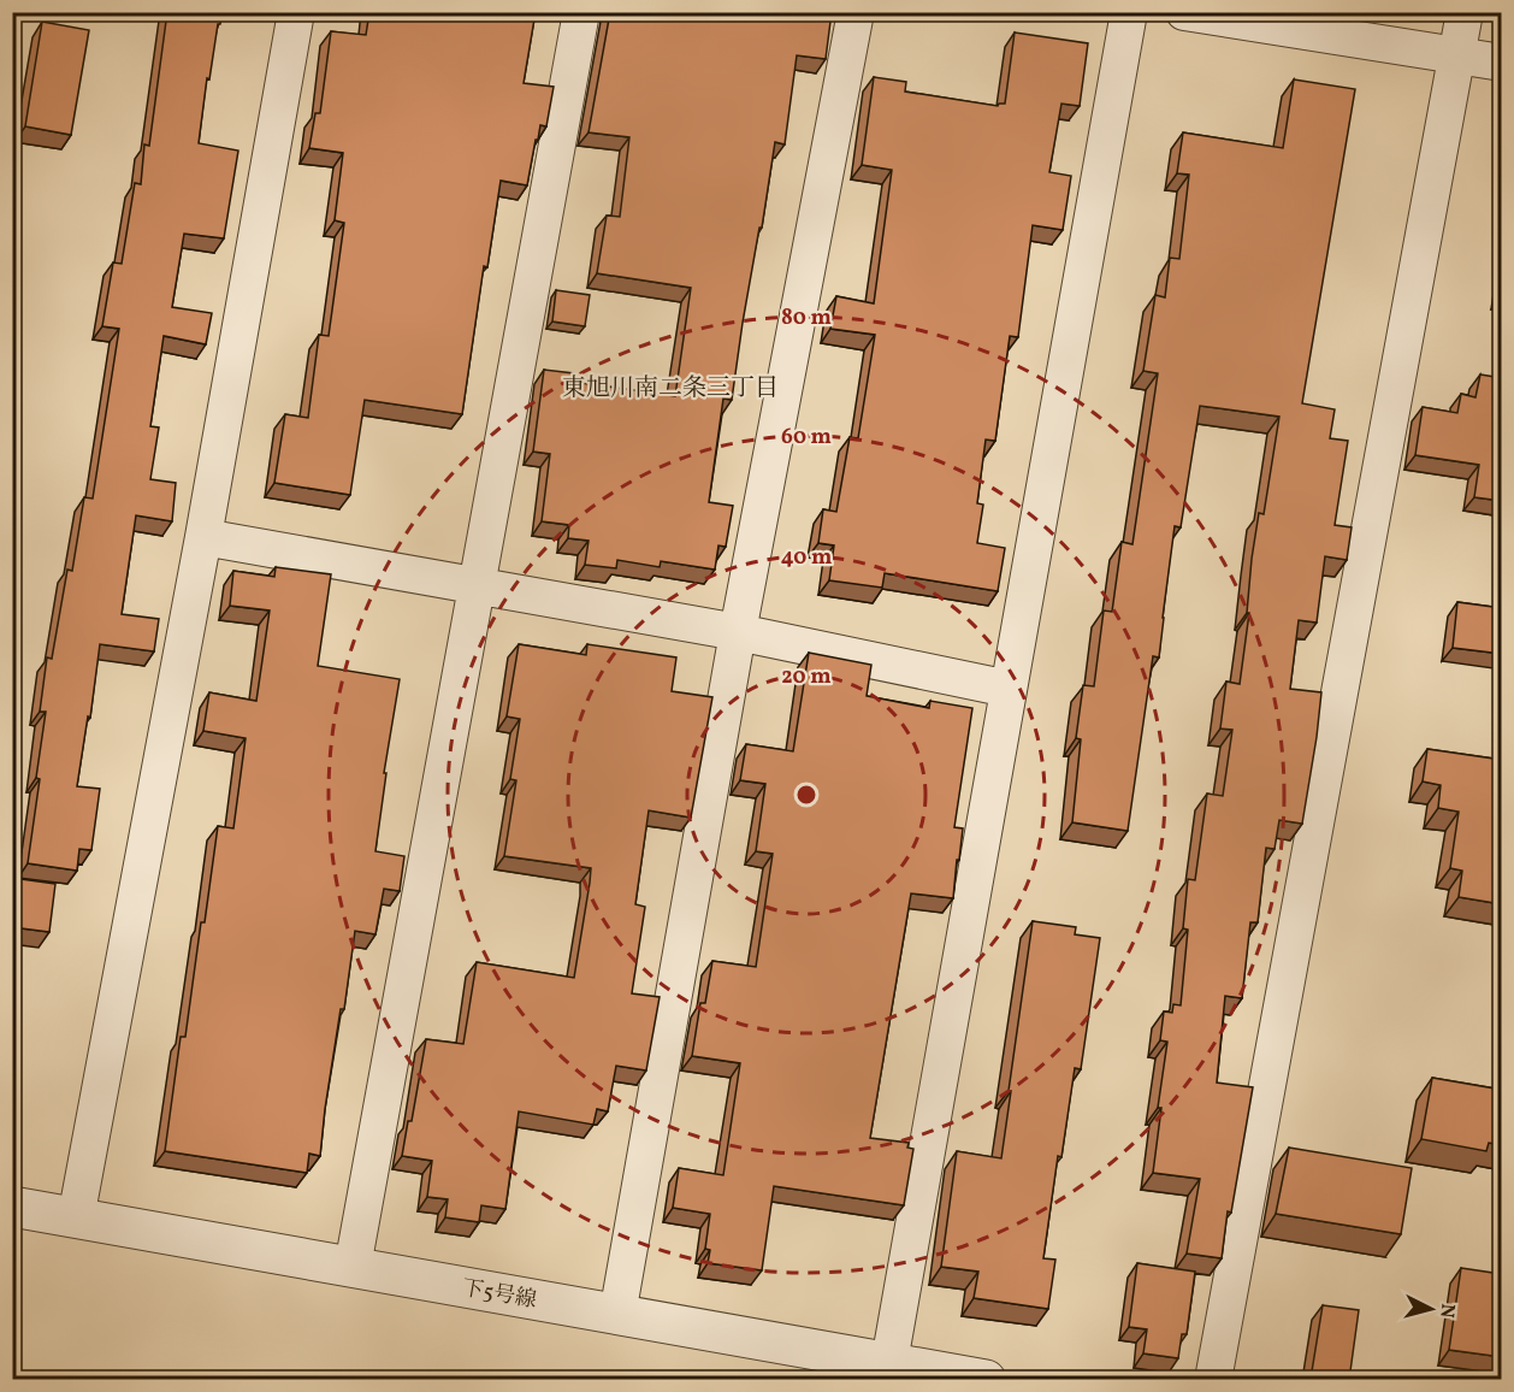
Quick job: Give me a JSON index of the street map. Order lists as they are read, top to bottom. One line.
{"streets":{"street":["下5号線"]},"districts":["東旭川南二条三丁目"],"north":"right","rings":["80 m","60 m","40 m","20 m"]}
